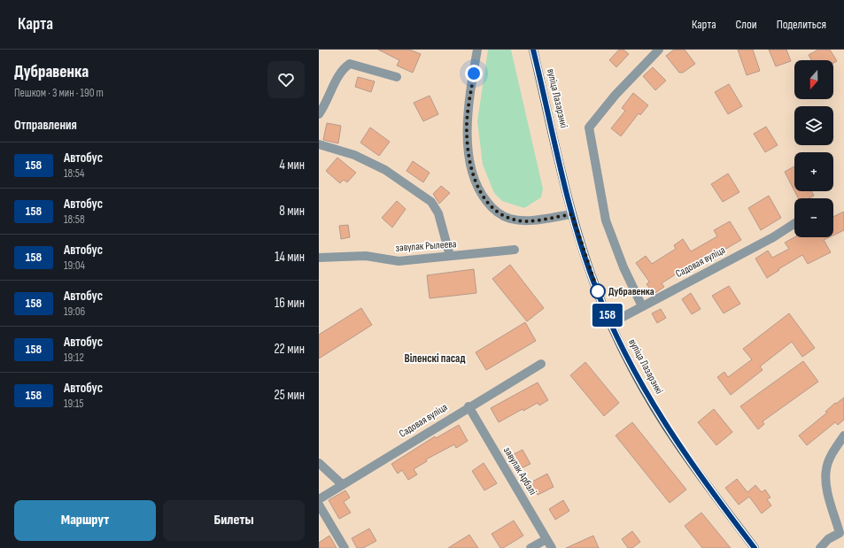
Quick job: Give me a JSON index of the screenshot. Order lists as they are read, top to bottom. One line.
{"streets":{"main road":["вуліца Лазарэнкі"],"street":["завулак Рылеева","Садовая вуліца","завулак Арбэлі"]},"crossings":[["вуліца Лазарэнкі","Садовая вуліца"],["Садовая вуліца","завулак Арбэлі"]],"districts":["Віленскі пасад"],"places":["Дубравенка"],"lines":["bus line 158"],"north":"bottom","page":{"header":"Карта","nav":["Карта","Слои","Поделиться"],"heading":[["Дубравенка","Пешком · 3 мин · 190 m"],"Отправления"],"on_map":"158","map_buttons":["+","−"],"list":[{"mark":"158","name":"Автобус","note":"18:54","value":"4 мин"},{"mark":"158","name":"Автобус","note":"18:58","value":"8 мин"},{"mark":"158","name":"Автобус","note":"19:04","value":"14 мин"},{"mark":"158","name":"Автобус","note":"19:06","value":"16 мин"},{"mark":"158","name":"Автобус","note":"19:12","value":"22 мин"},{"mark":"158","name":"Автобус","note":"19:15","value":"25 мин"}],"buttons":["Маршрут","Билеты"]}}
